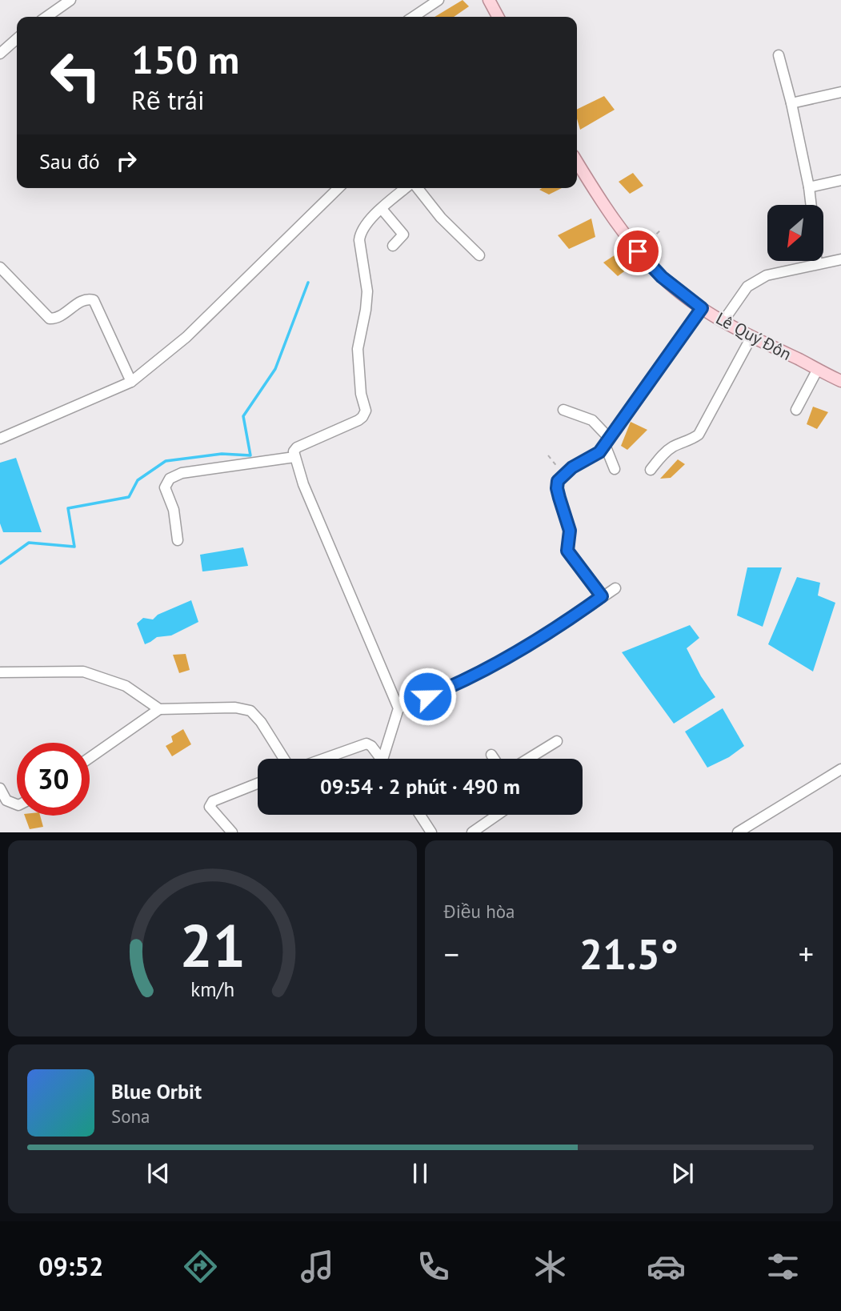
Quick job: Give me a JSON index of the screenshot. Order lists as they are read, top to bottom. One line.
{"streets":{"main road":["Lê Quý Đôn"]},"north":"bottom left","page":{"turn":["150 m","Rẽ trái"],"then":"Sau đó","limit":"30","trip":"09:54 · 2 phút · 490 m","tile":"Điều hòa","heat":["−","21.5°","+"],"song":["Blue Orbit","Sona"],"tabs":"09:52","gauge":["21","km/h"]}}
